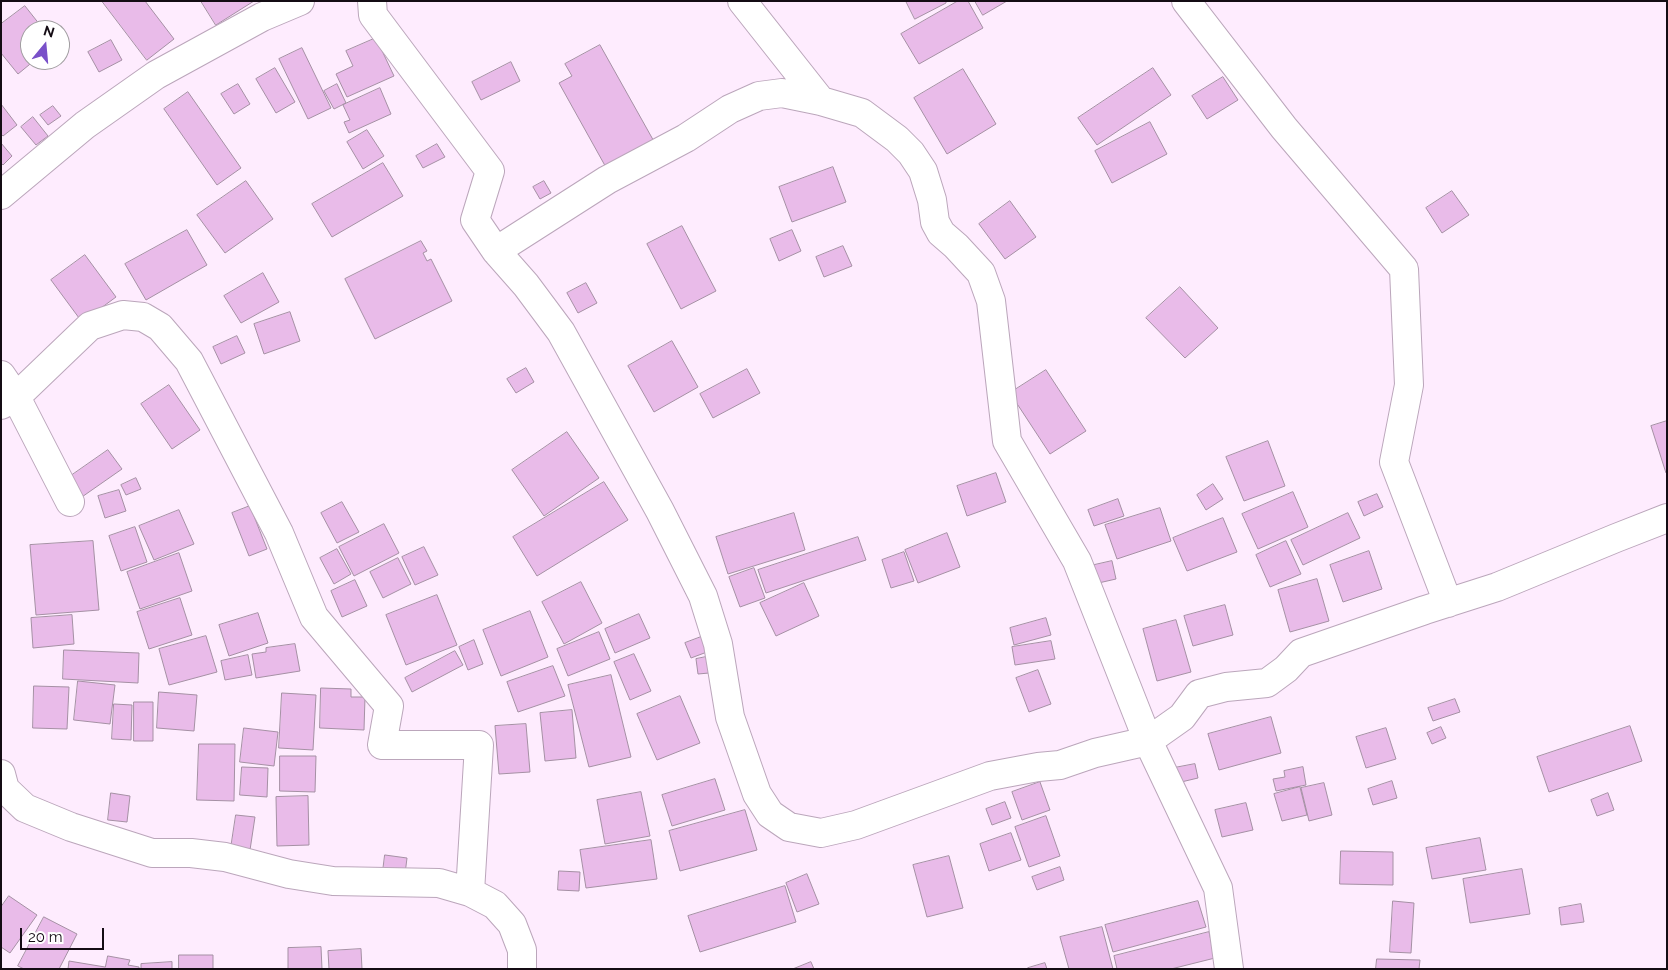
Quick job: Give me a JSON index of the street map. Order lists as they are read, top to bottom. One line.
{"scale_bar":"20 m","north":"top"}
